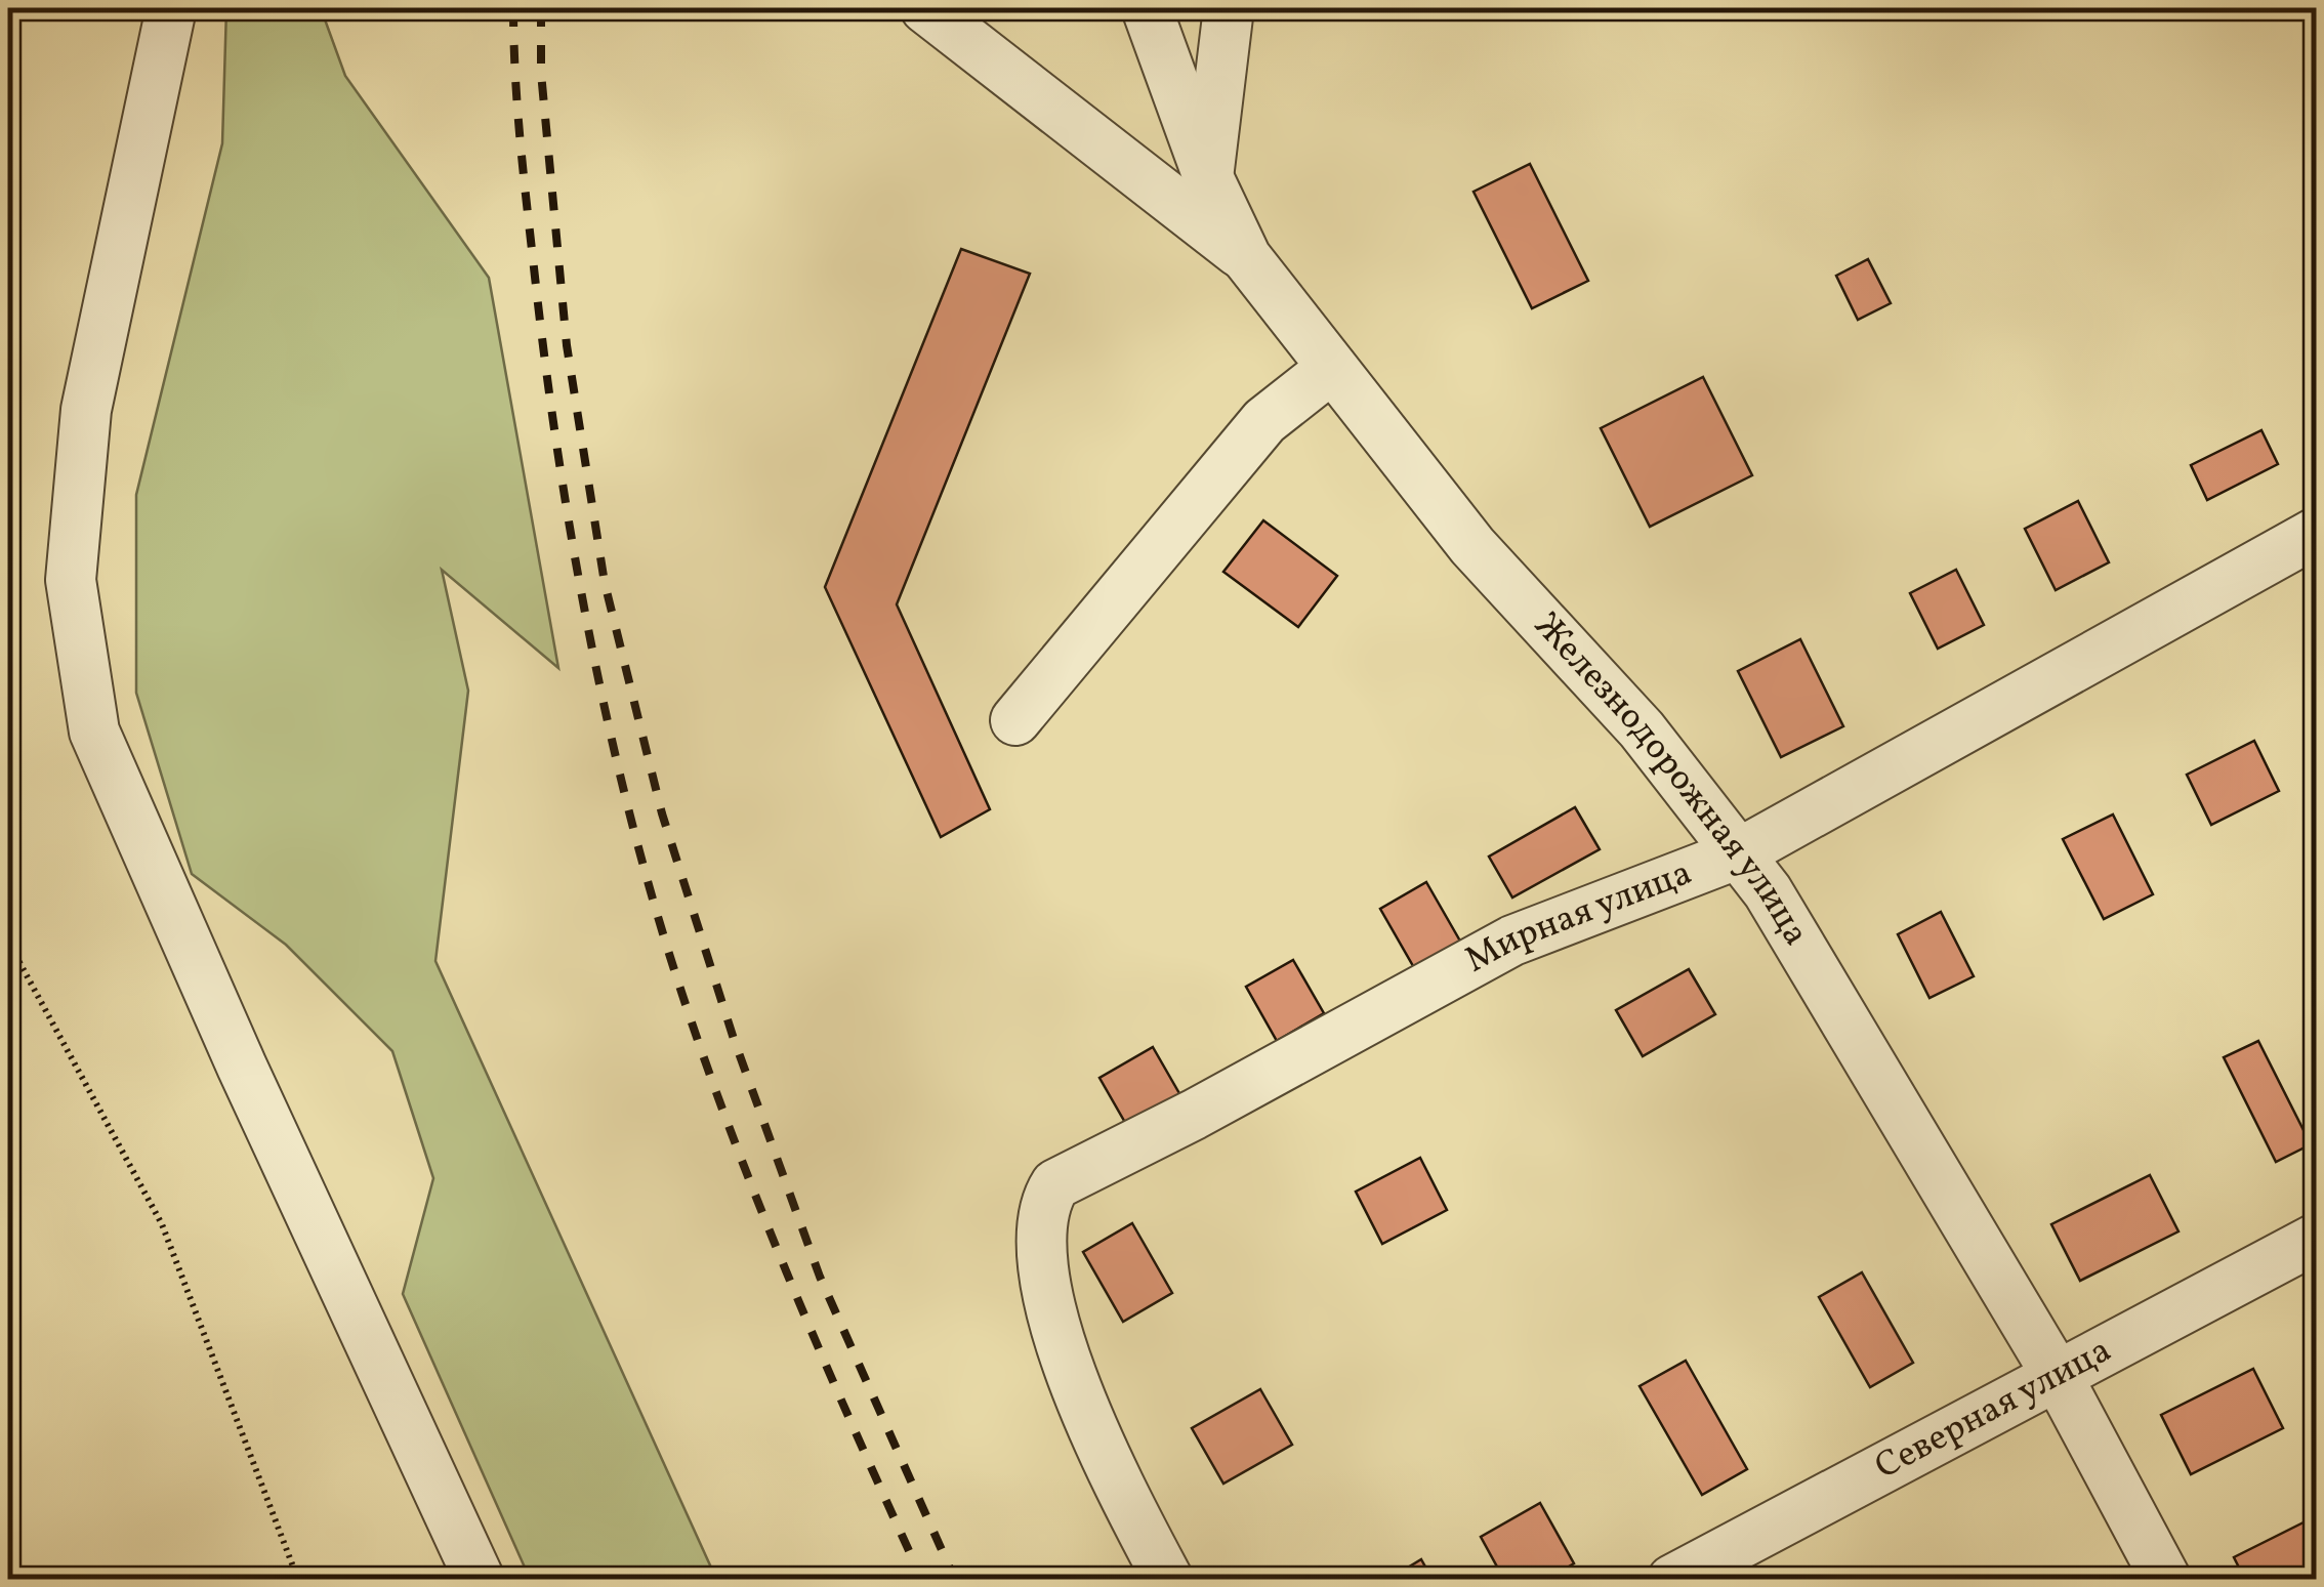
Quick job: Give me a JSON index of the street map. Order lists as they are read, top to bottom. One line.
{"streets":{"street":["Железнодорожная улица","Мирная улица","Северная улица"]},"crossings":[["Железнодорожная улица","Мирная улица"],["Железнодорожная улица","Северная улица"]]}
